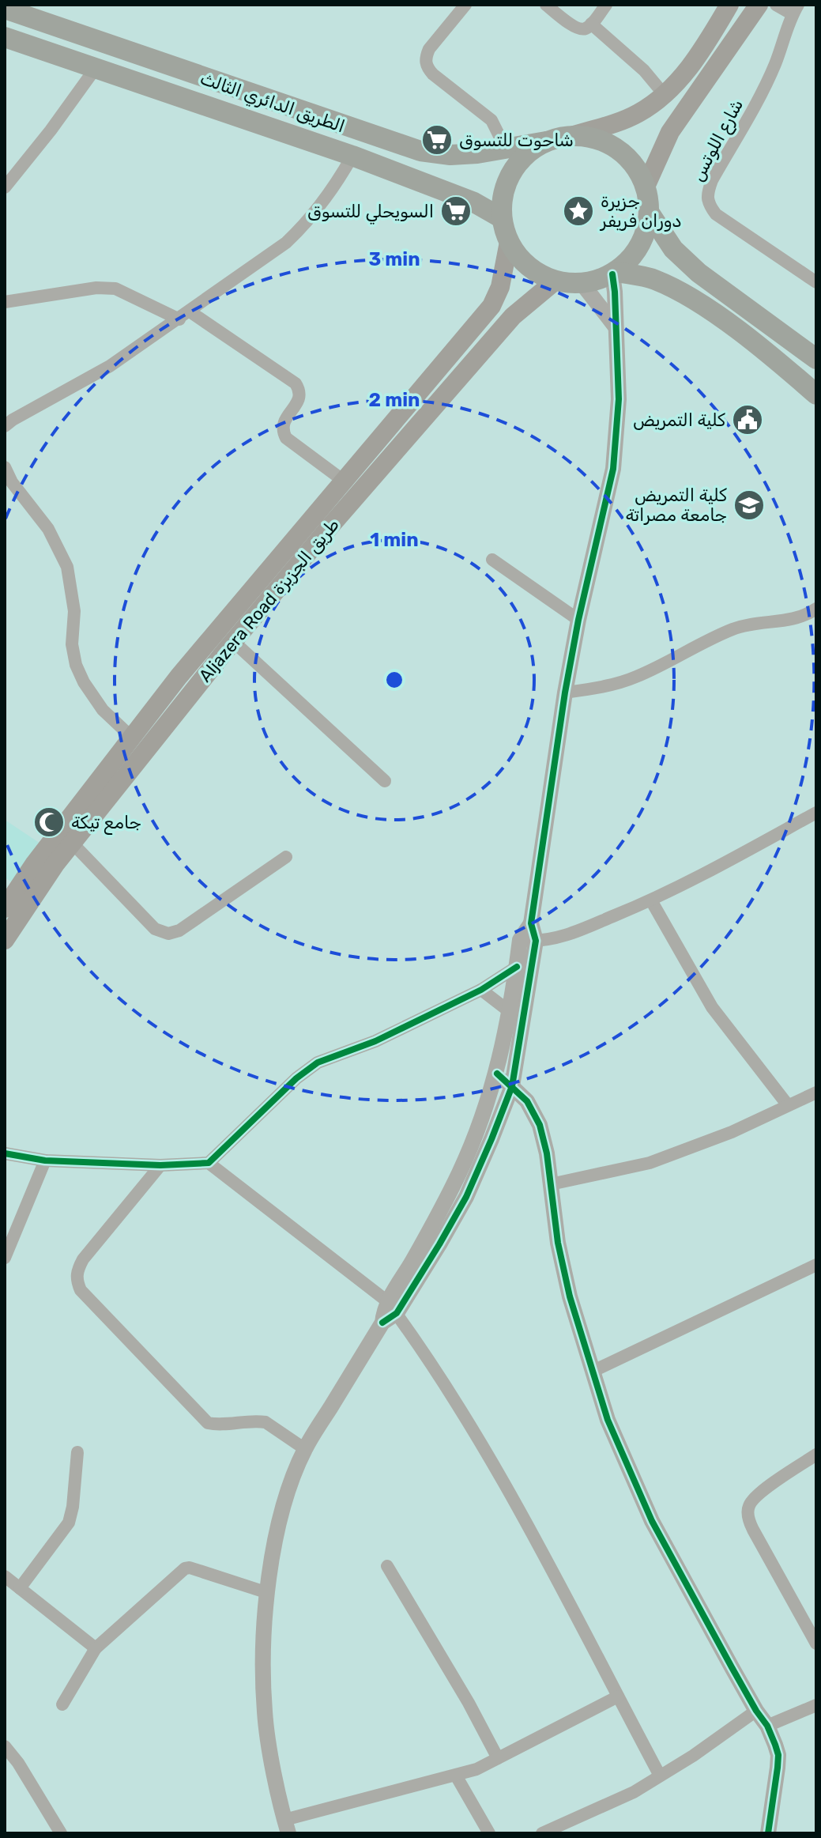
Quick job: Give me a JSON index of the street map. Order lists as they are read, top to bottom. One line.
{"streets":{"main road":["الطريق الدائري الثالث","Aljazera Road طريق الجزيزة"],"street":["شارع اللوتس"]},"crossings":[["الطريق الدائري الثالث","Aljazera Road طريق الجزيزة"]],"places":{"supermarket":["شاحوت للتسوق","السويحلي للتسوق"],"place":["جزيرة دوران فريفر"],"public building":["كلية التمريض"],"school or university":["كلية التمريض جامعة مصراتة"],"mosque":["جامع تيكة"]},"rings":["3 min","2 min","1 min"]}
